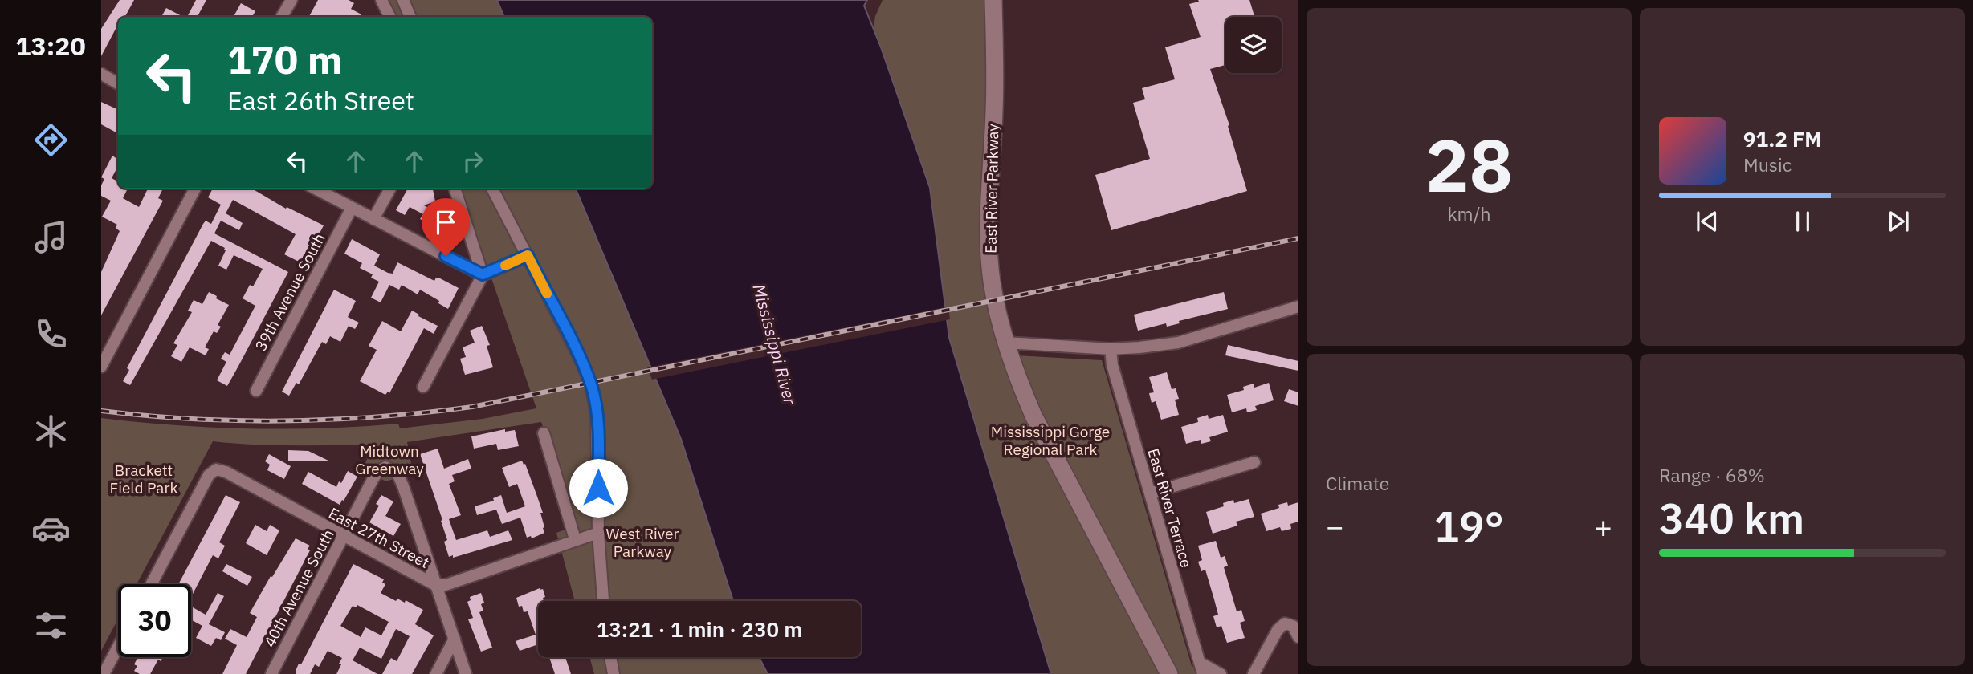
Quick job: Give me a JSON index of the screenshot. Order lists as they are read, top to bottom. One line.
{"streets":{"street":["East River Parkway","39th Avenue South","East River Terrace","East 27th Street","40th Avenue South"]},"crossings":[["East 27th Street","40th Avenue South"]],"water":["Mississippi River"],"parks":["Mississippi Gorge Regional Park","Midtown Greenway","Brackett Field Park","West River Parkway"],"page":{"tabs":"13:20","tile":[["28","km/h"],"Climate",["Range · 68%","340 km"]],"turn":["170 m","East 26th Street"],"song":["91.2 FM","Music"],"heat":["−","19°","+"],"limit":"30","trip":"13:21 · 1 min · 230 m"}}
